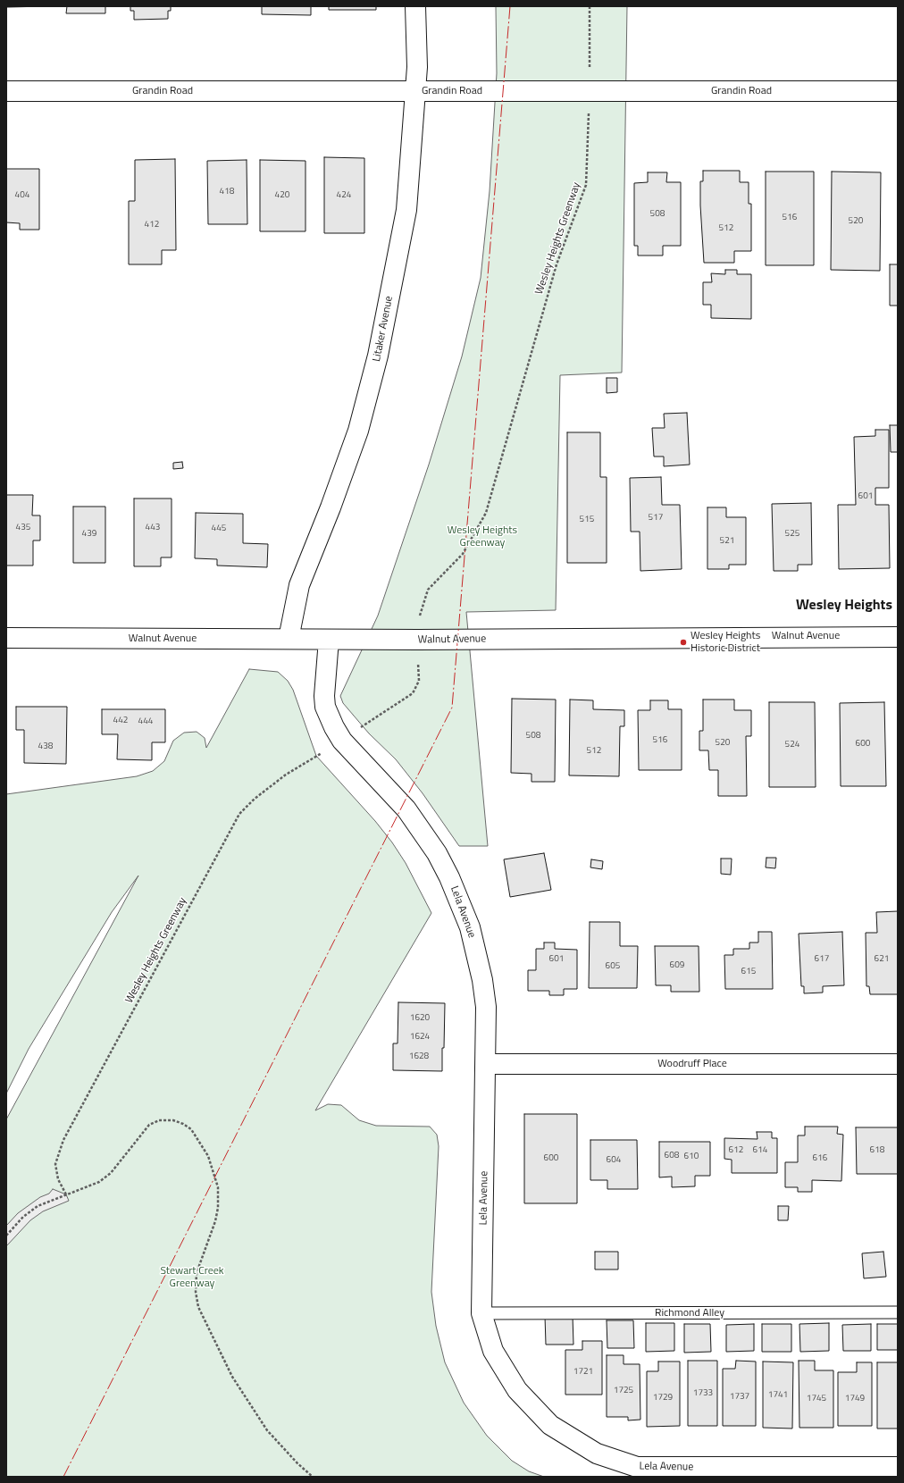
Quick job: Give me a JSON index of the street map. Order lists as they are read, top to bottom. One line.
{"streets":{"street":["Grandin Road","Litaker Avenue","Walnut Avenue","Lela Avenue","Woodruff Place"],"lane":["Richmond Alley"],"path":["Wesley Heights Greenway"]},"crossings":[["Grandin Road","Wesley Heights Greenway"],["Grandin Road","Litaker Avenue"],["Wesley Heights Greenway","Walnut Avenue"],["Litaker Avenue","Walnut Avenue"],["Walnut Avenue","Lela Avenue"],["Lela Avenue","Woodruff Place"],["Lela Avenue","Richmond Alley"]],"districts":["Wesley Heights"],"parks":["Wesley Heights Greenway","Stewart Creek Greenway"],"places":["Wesley Heights Historic District"],"house_numbers":["418","404","420","424","508","516","520","412","512","601","517","515","435","443","445","439","525","521","442","444","508","516","520","600","524","438","512","601","617","621","609","605","615","1620","1624","1628","612","614","618","608","610","600","616","604","1721","1725","1733","1741","1737","1729","1745","1749"]}
